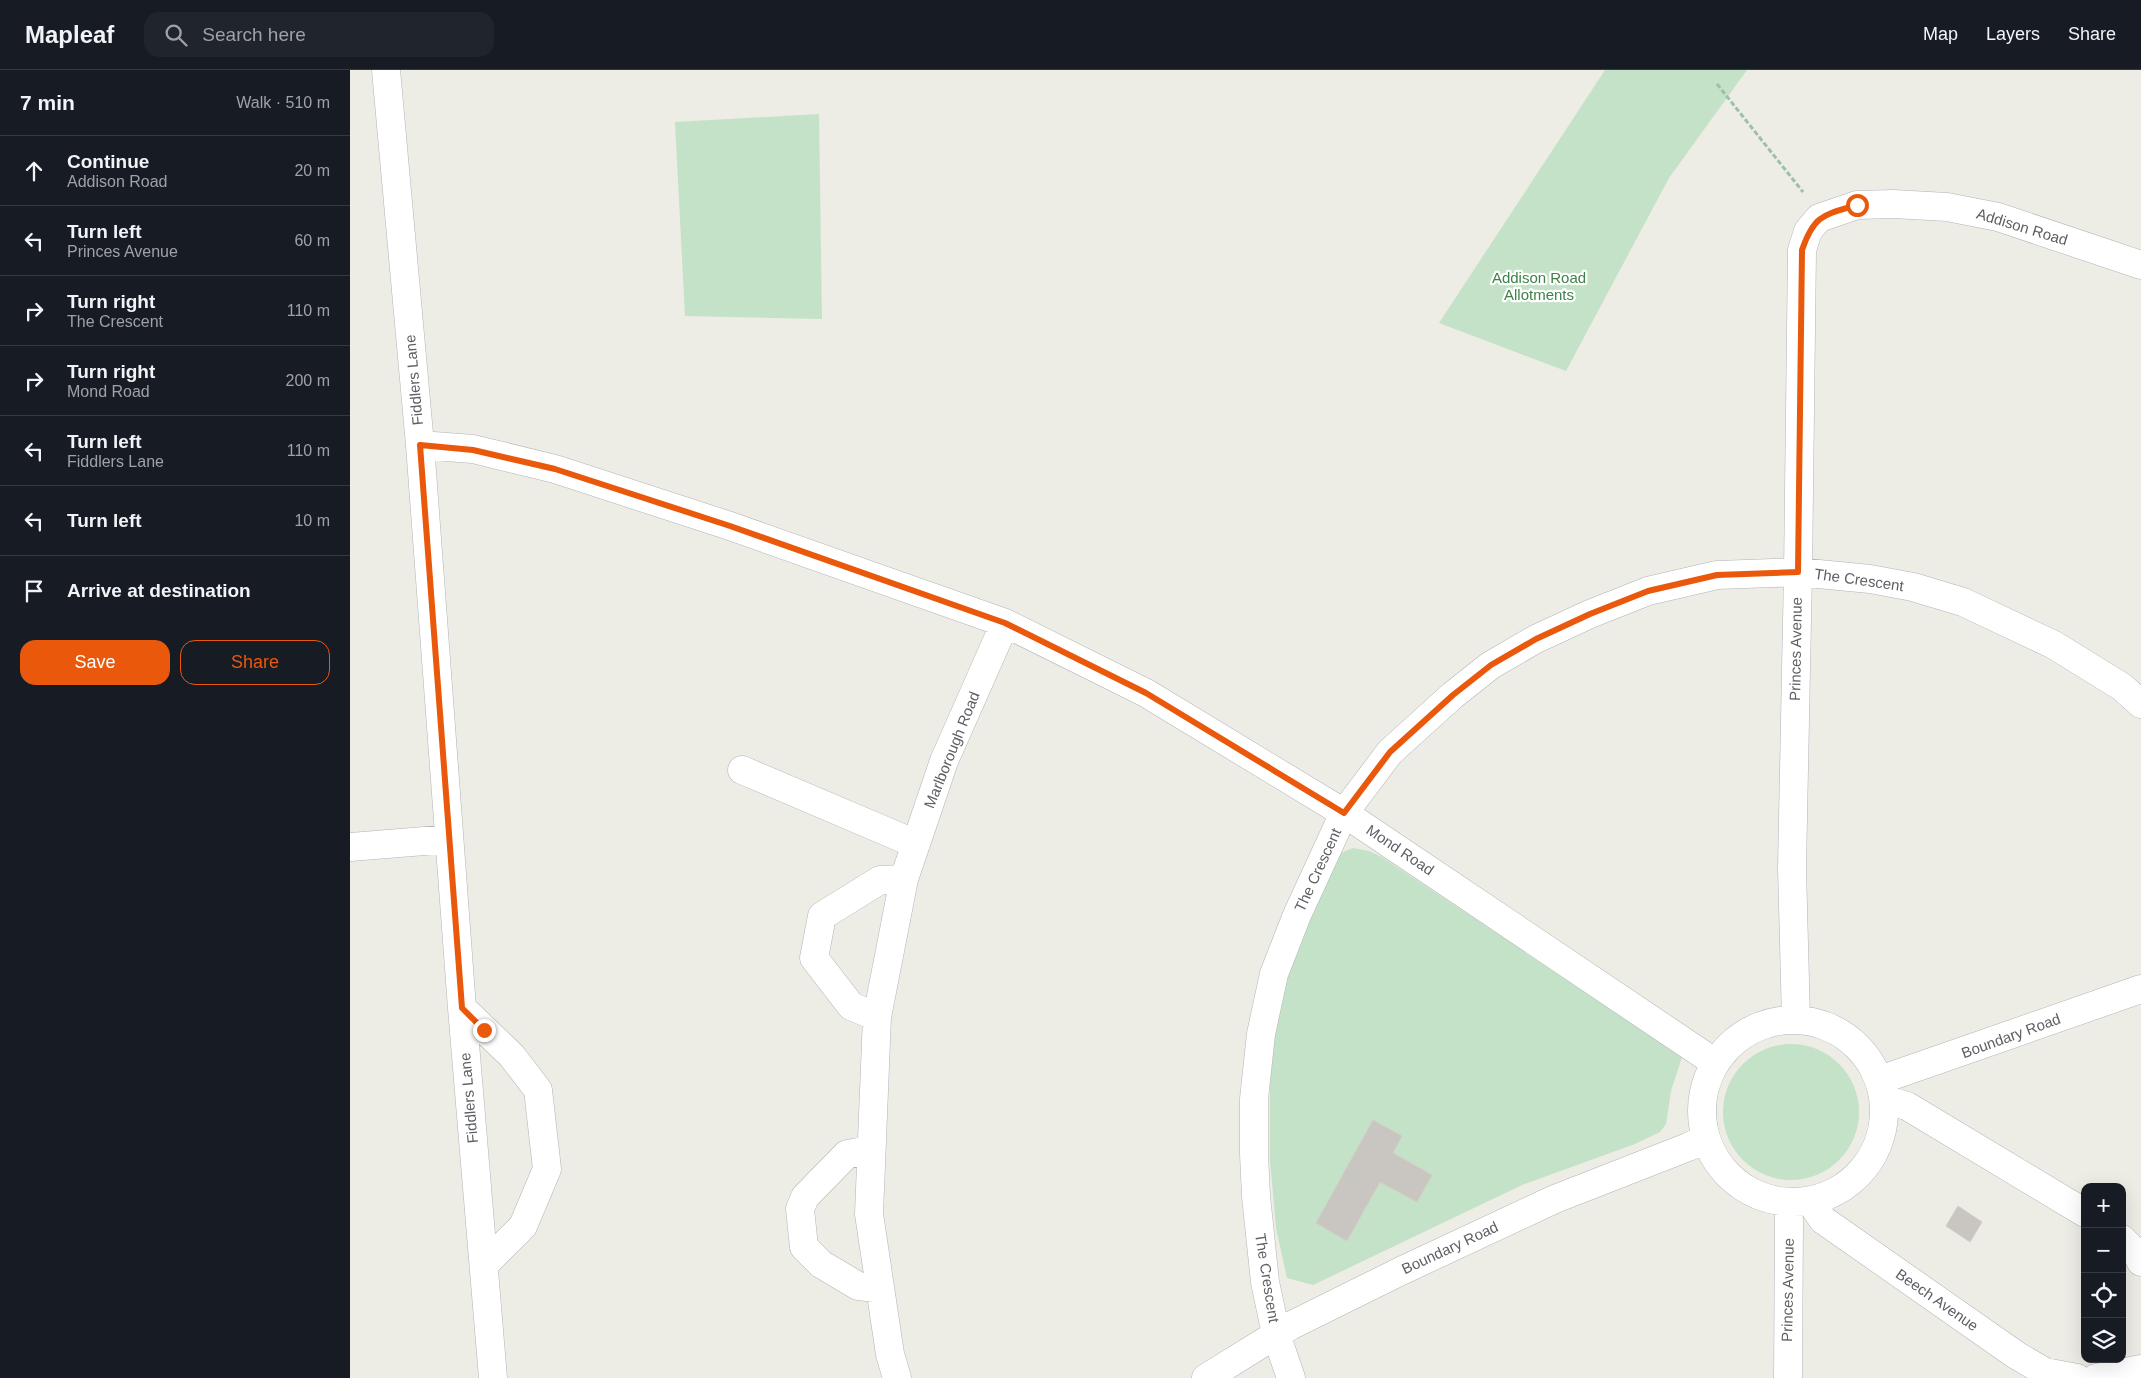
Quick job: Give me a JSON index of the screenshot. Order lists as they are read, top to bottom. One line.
{"streets":{"street":["Addison Road","Fiddlers Lane","The Crescent","Princes Avenue","Marlborough Road","Mond Road","Boundary Road","Beech Avenue"]},"crossings":[["Addison Road","Princes Avenue"],["Fiddlers Lane","Mond Road"],["The Crescent","Princes Avenue"],["The Crescent","Mond Road"],["The Crescent","Boundary Road"],["Princes Avenue","Beech Avenue"],["Marlborough Road","Mond Road"]],"parks":["Addison Road Allotments"],"page":{"header":"Mapleaf","search":"Search here","nav":["Map","Layers","Share"],"heading":["7 min","Walk · 510 m"],"list":[["Continue","Addison Road","20 m"],["Turn left","Princes Avenue","60 m"],["Turn right","The Crescent","110 m"],["Turn right","Mond Road","200 m"],["Turn left","Fiddlers Lane","110 m"],["Turn left","10 m"],"Arrive at destination"],"buttons":["Save","Share"],"map_buttons":["+","−"]}}
